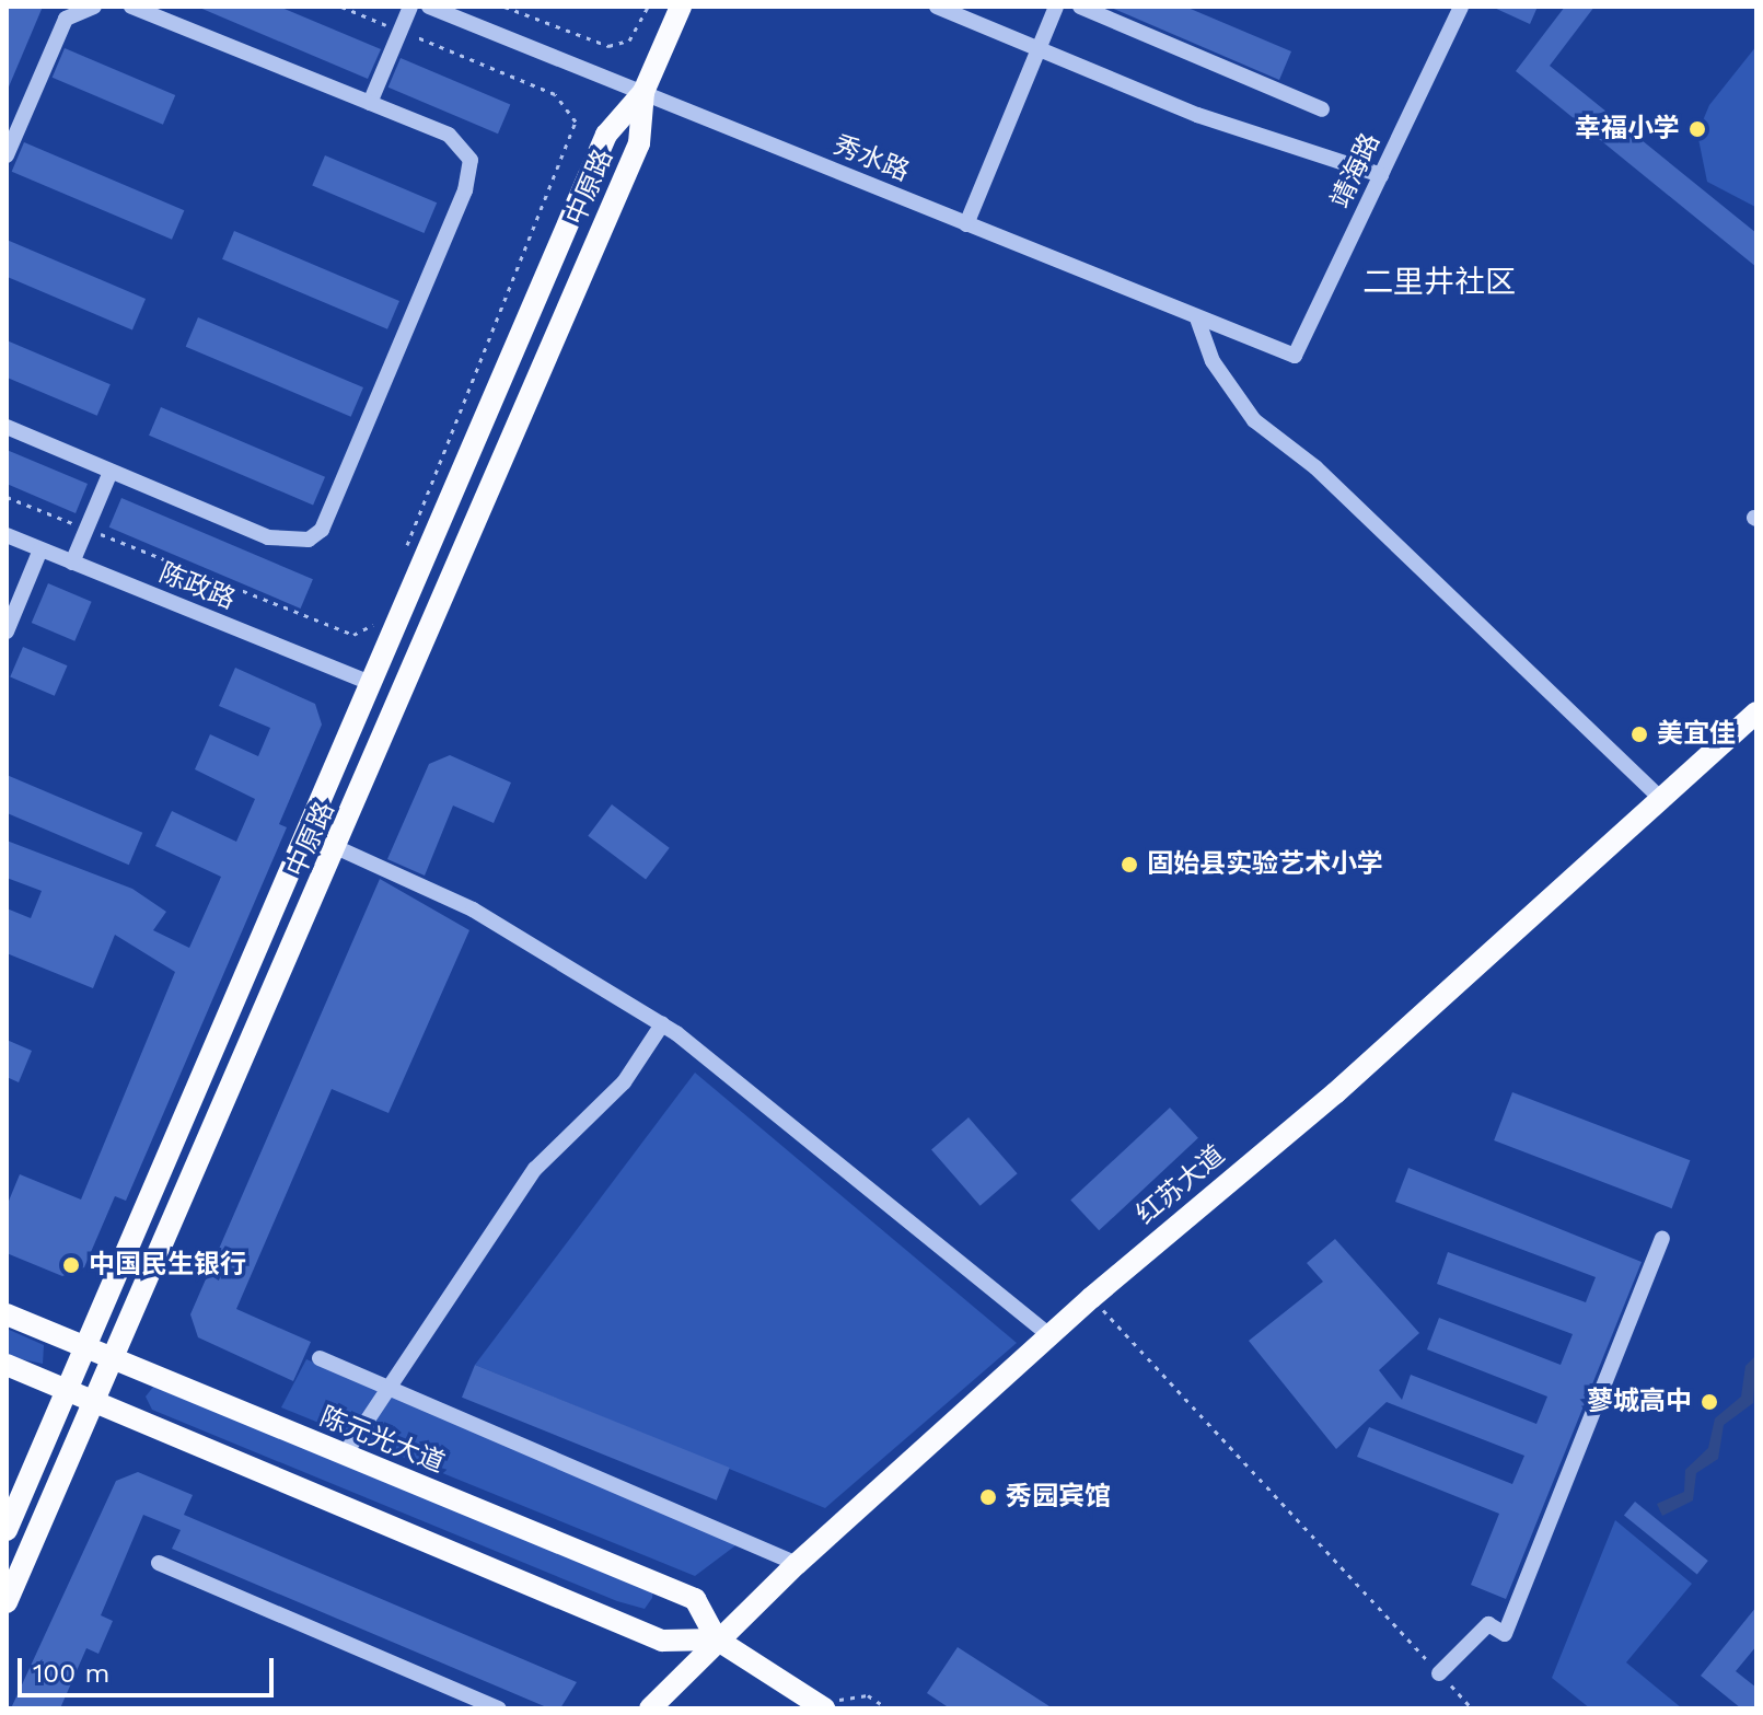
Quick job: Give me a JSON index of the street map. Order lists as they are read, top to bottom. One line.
{"streets":{"main road":["中原路","红苏大道","陈元光大道"],"street":["秀水路","靖海路","陈政路"]},"crossings":[["秀水路","靖海路"],["秀水路","中原路"],["中原路","陈政路"],["中原路","陈元光大道"],["红苏大道","陈元光大道"]],"districts":["二里井社区"],"places":["幸福小学","美宜佳","固始县实验艺术小学","中国民生银行","蓼城高中","秀园宾馆"],"scale_bar":"100 m"}
